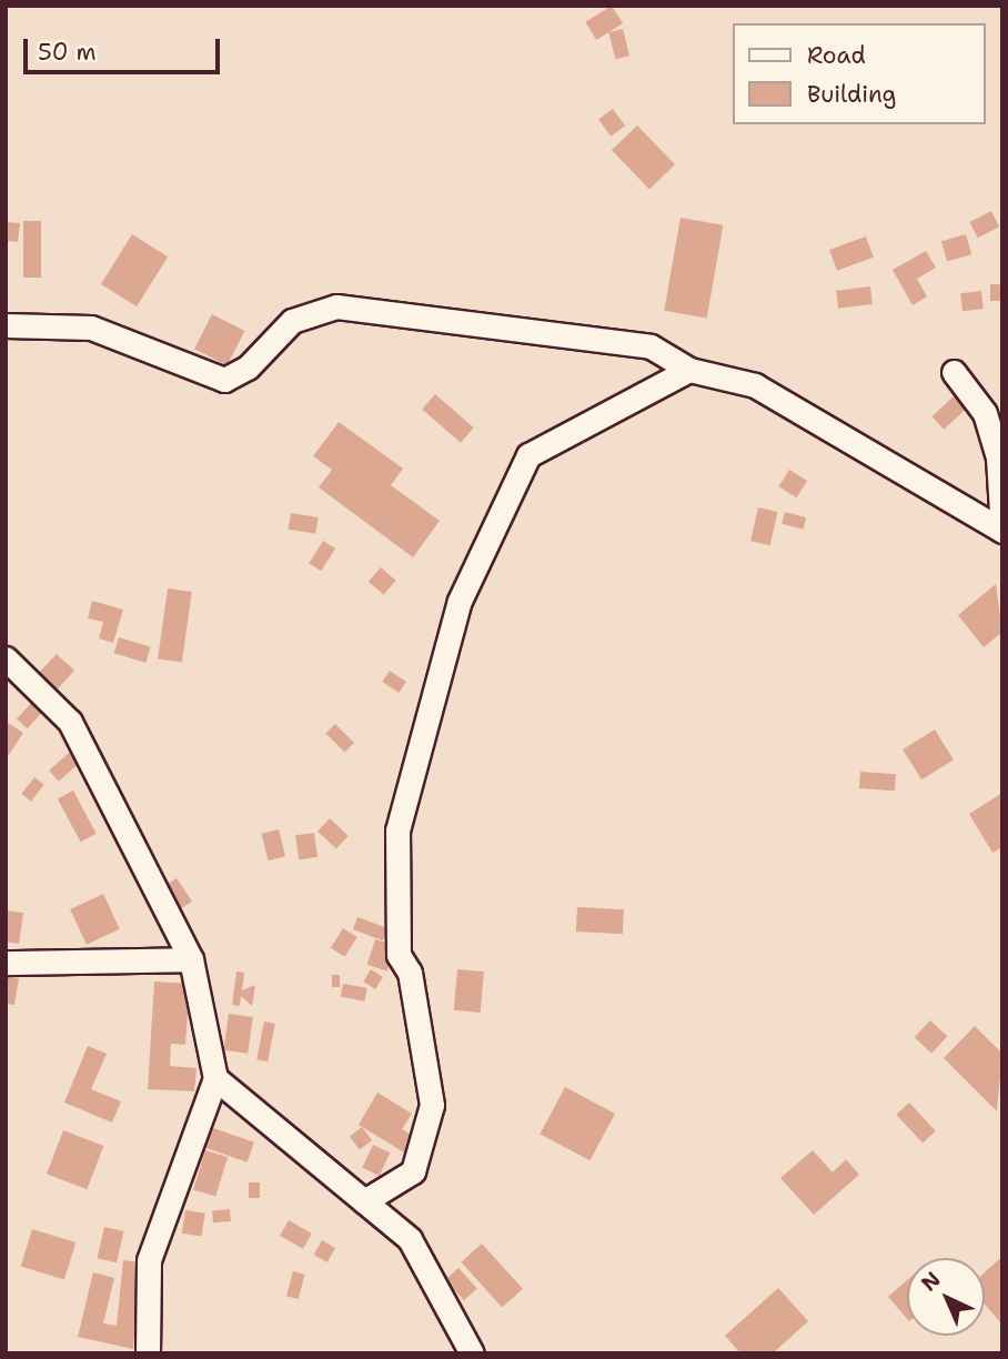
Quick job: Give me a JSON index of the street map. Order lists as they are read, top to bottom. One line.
{"legend":["Road","Building"],"scale_bar":"50 m","north":"top left"}
